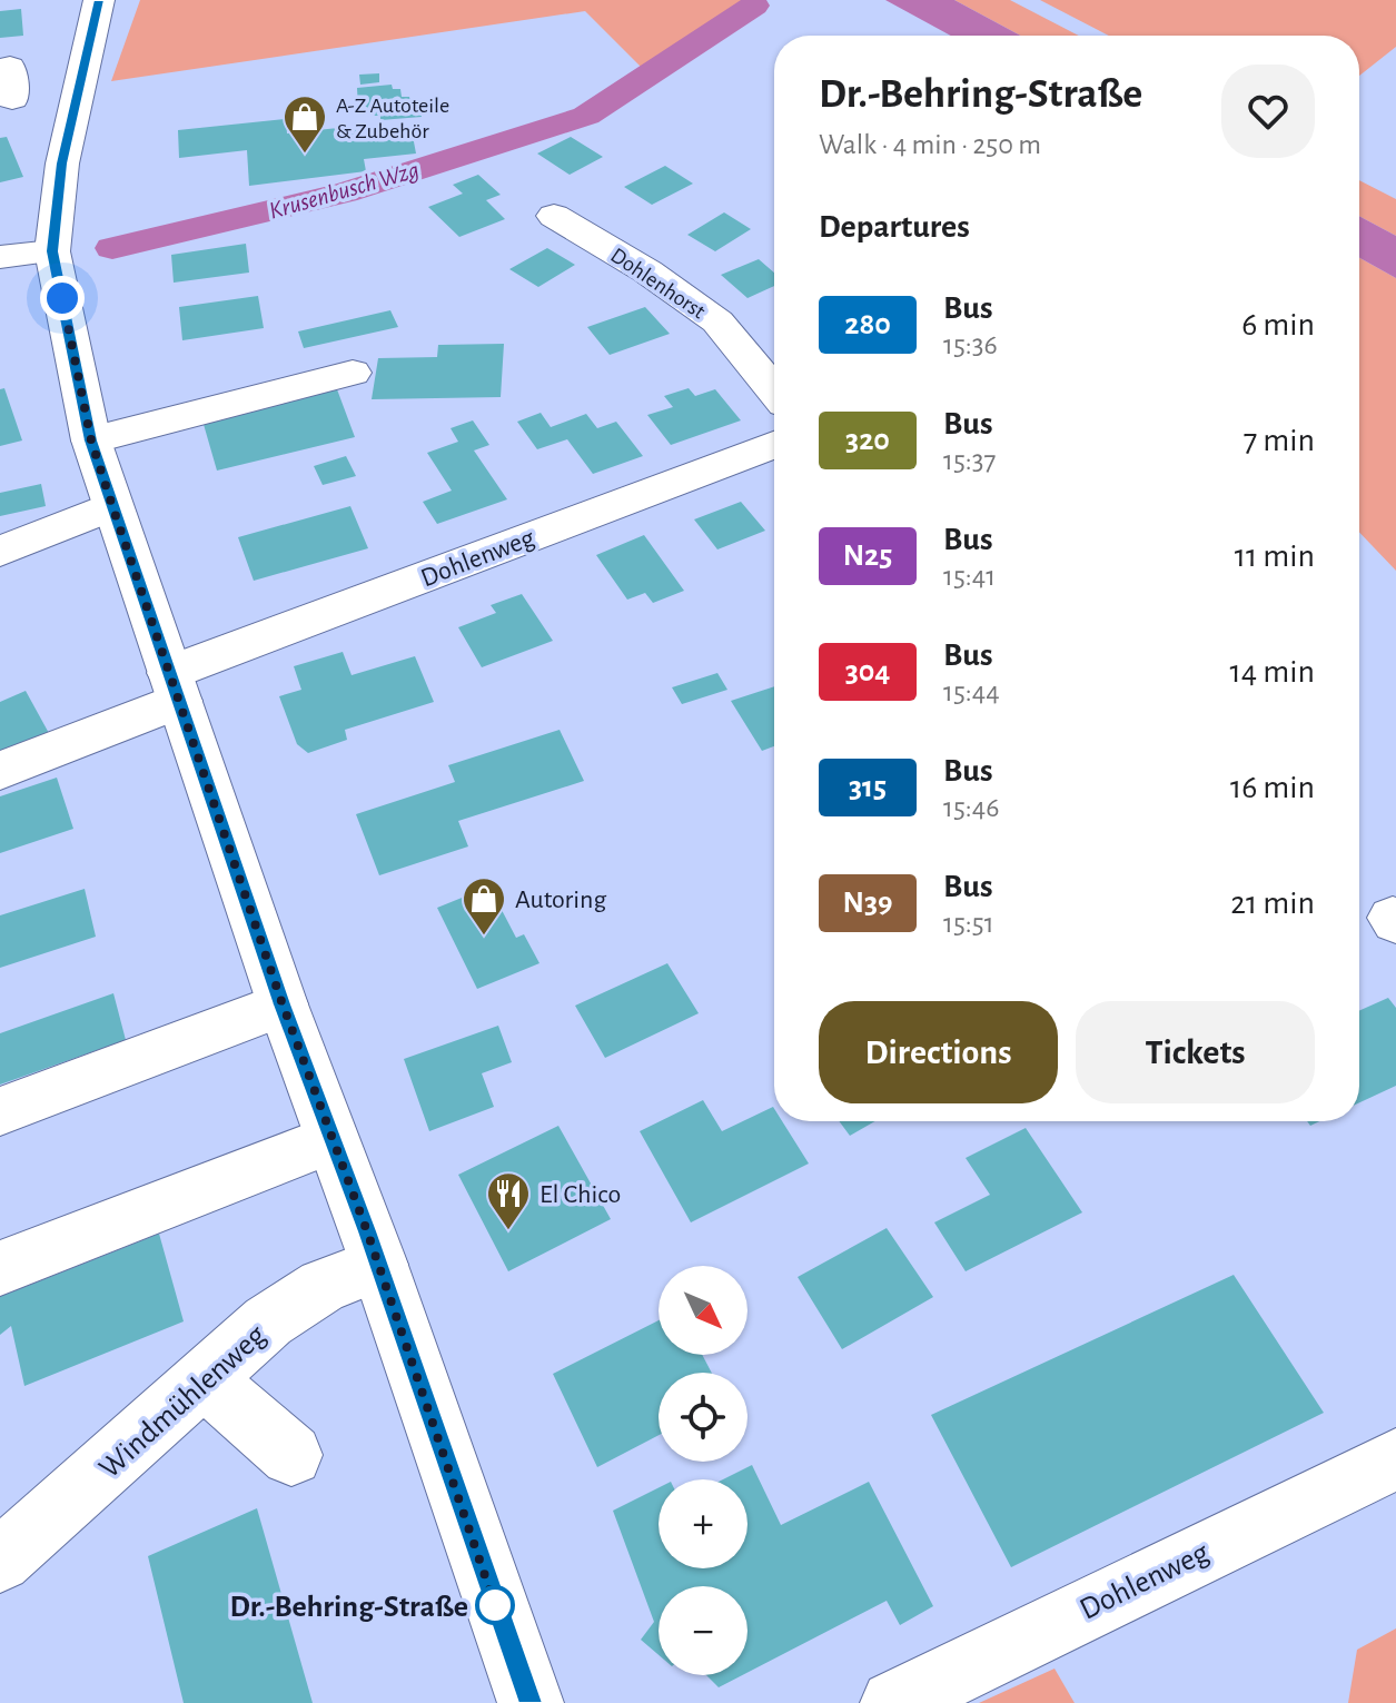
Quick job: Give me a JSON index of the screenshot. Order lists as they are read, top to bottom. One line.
{"streets":{"main road":["Dohlenhorst","Dohlenweg","Windmühlenweg"]},"water":["Krusenbusch Wzg"],"places":{"shop":["A-Z Autoteile & Zubehör","Autoring"],"restaurant":["El Chico"],"other":["Dr.-Behring-Straße"]},"lines":["bus line 280"],"north":"bottom right","page":{"heading":[["Dr.-Behring-Straße","Walk · 4 min · 250 m"],"Departures"],"list":[{"mark":"280","name":"Bus","note":"15:36","value":"6 min"},{"mark":"320","name":"Bus","note":"15:37","value":"7 min"},{"mark":"N25","name":"Bus","note":"15:41","value":"11 min"},{"mark":"304","name":"Bus","note":"15:44","value":"14 min"},{"mark":"315","name":"Bus","note":"15:46","value":"16 min"},{"mark":"N39","name":"Bus","note":"15:51","value":"21 min"}],"buttons":["Directions","Tickets"],"map_buttons":["+","−"]}}
